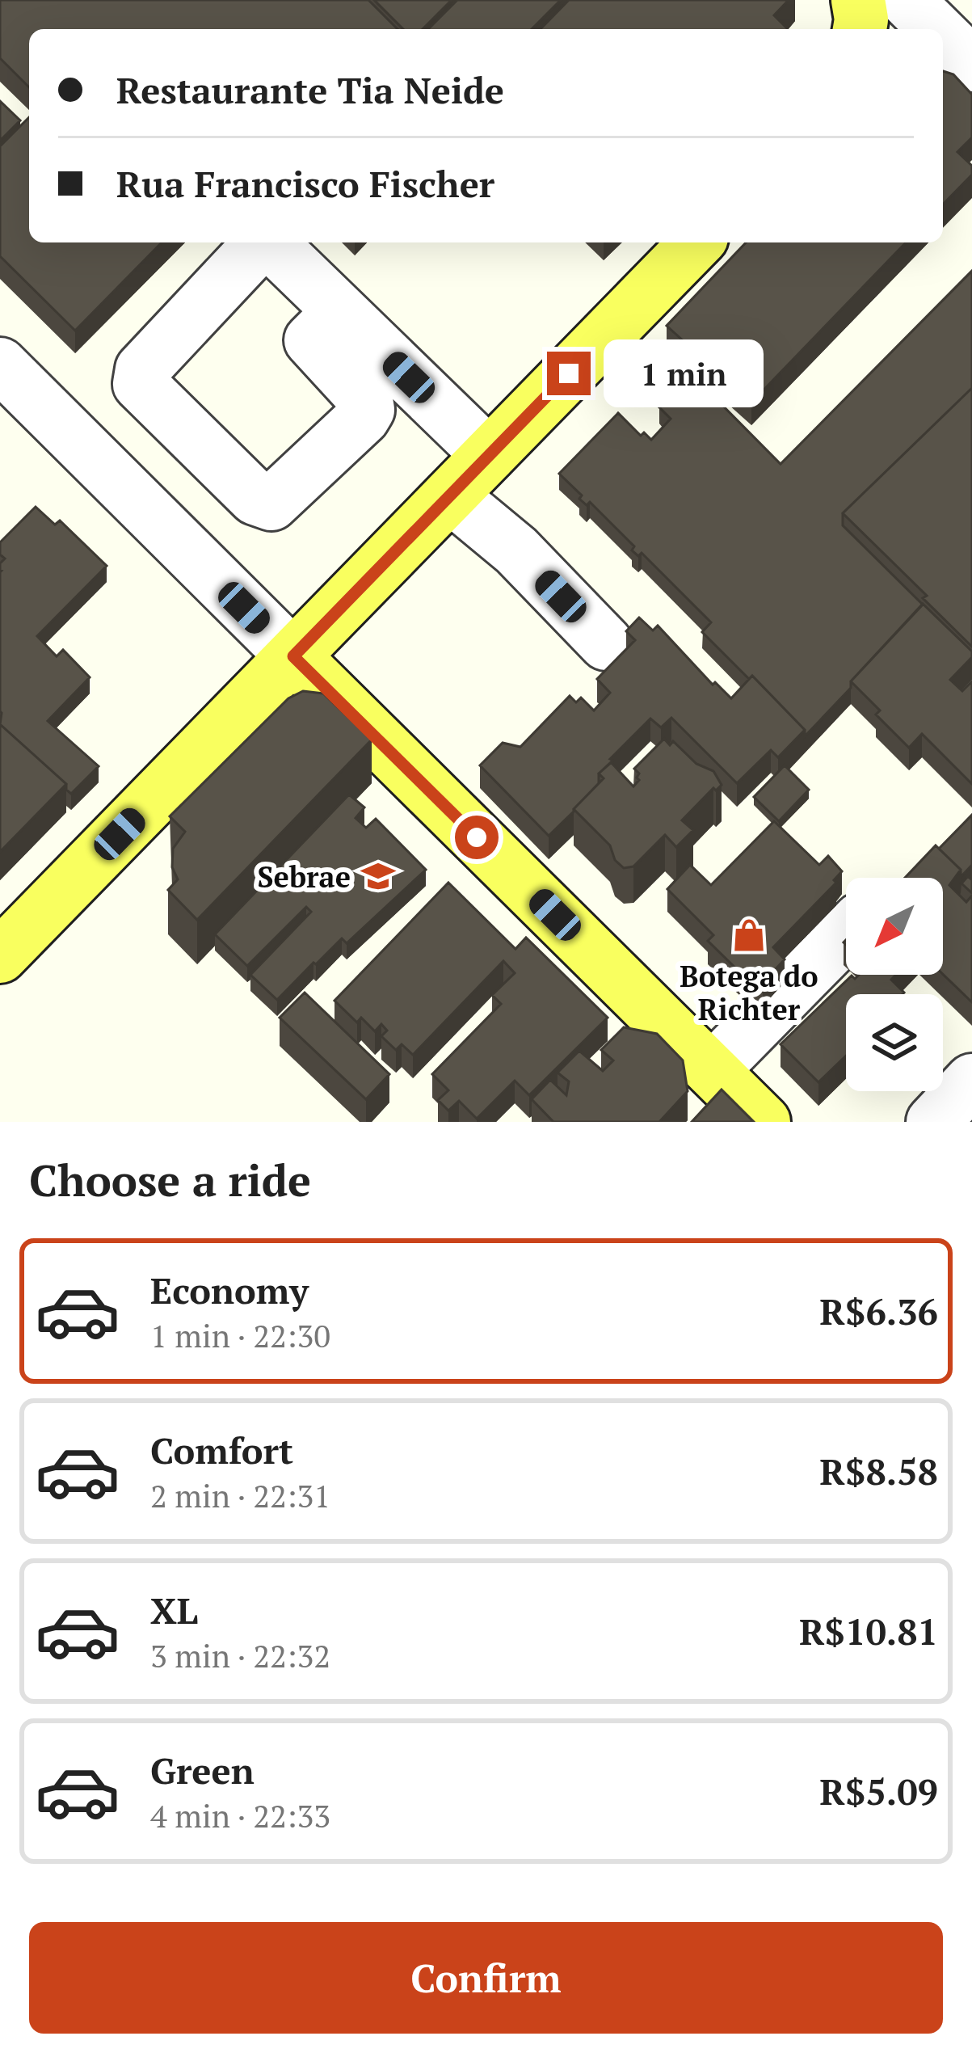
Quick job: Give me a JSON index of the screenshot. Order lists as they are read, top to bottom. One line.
{"places":{"school or university":["Sebrae"],"shop":["Botega do Richter"]},"north":"bottom left","page":{"banner":["Restaurante Tia Neide","Rua Francisco Fischer"],"bubble":"1 min","heading":"Choose a ride","list":[{"name":"Economy","note":"1 min · 22:30","value":"R$6.36"},{"name":"Comfort","note":"2 min · 22:31","value":"R$8.58"},{"name":"XL","note":"3 min · 22:32","value":"R$10.81"},{"name":"Green","note":"4 min · 22:33","value":"R$5.09"}],"buttons":"Confirm"}}
